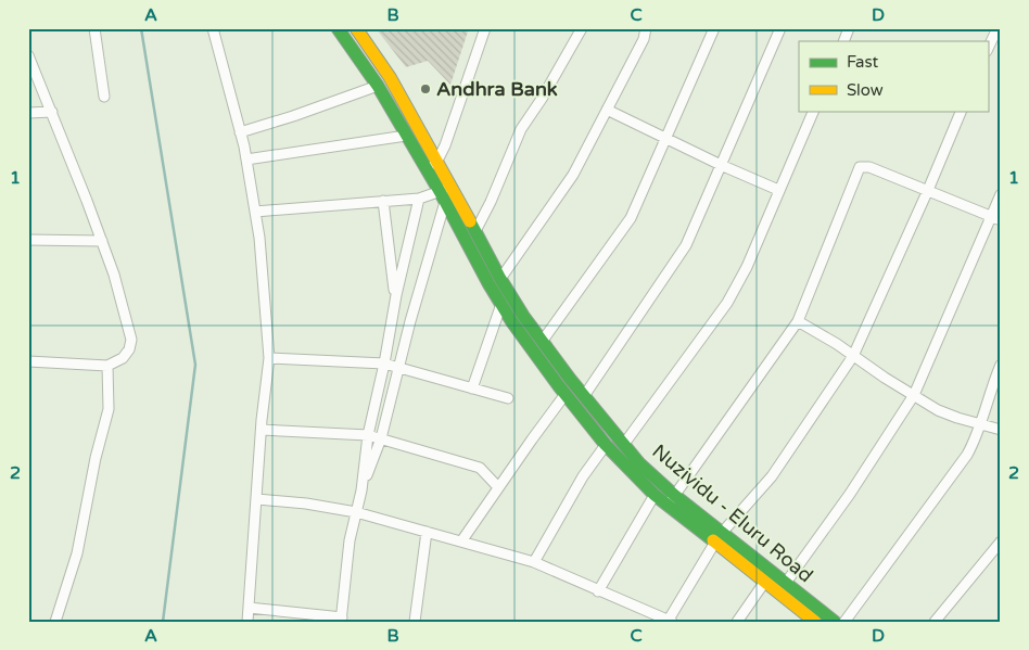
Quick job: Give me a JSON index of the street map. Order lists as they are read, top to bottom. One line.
{"streets":{"main road":["Nuzividu - Eluru Road"]},"places":["Andhra Bank"],"legend":["Fast","Slow"],"grid":{"columns":["A","B","C","D"],"rows":["1","2"]}}
